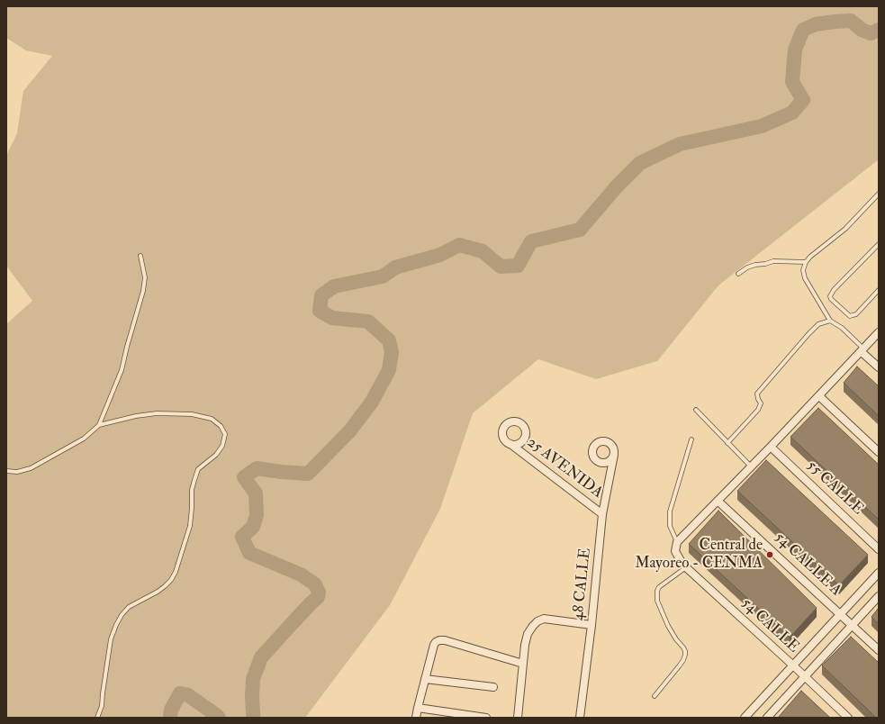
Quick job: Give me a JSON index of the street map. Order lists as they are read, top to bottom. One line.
{"streets":{"street":["25 AVENIDA","55 CALLE","54 CALLE A","48 CALLE","54 CALLE"]},"crossings":[["25 AVENIDA","48 CALLE"]],"places":["Central de Mayoreo - CENMA"]}
